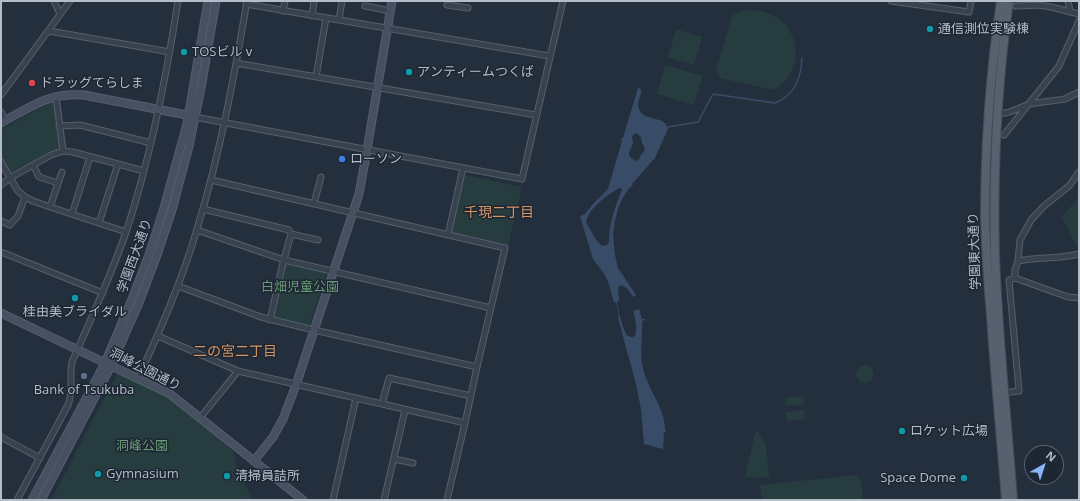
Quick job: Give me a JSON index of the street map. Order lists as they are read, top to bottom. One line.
{"streets":{"main road":["学園東大通り"],"street":["学園西大通り","洞峰公園通り"]},"crossings":[["学園西大通り","洞峰公園通り"]],"districts":["千現二丁目","二の宮二丁目"],"parks":["白畑児童公園","洞峰公園"],"places":["通信測位実験棟","TOSビルⅴ","アンティームつくば","ドラッグてらしま","ローソン","桂由美ブライダル","Bank of Tsukuba","ロケット広場","Gymnasium","清掃員詰所","Space Dome"],"north":"top right"}
